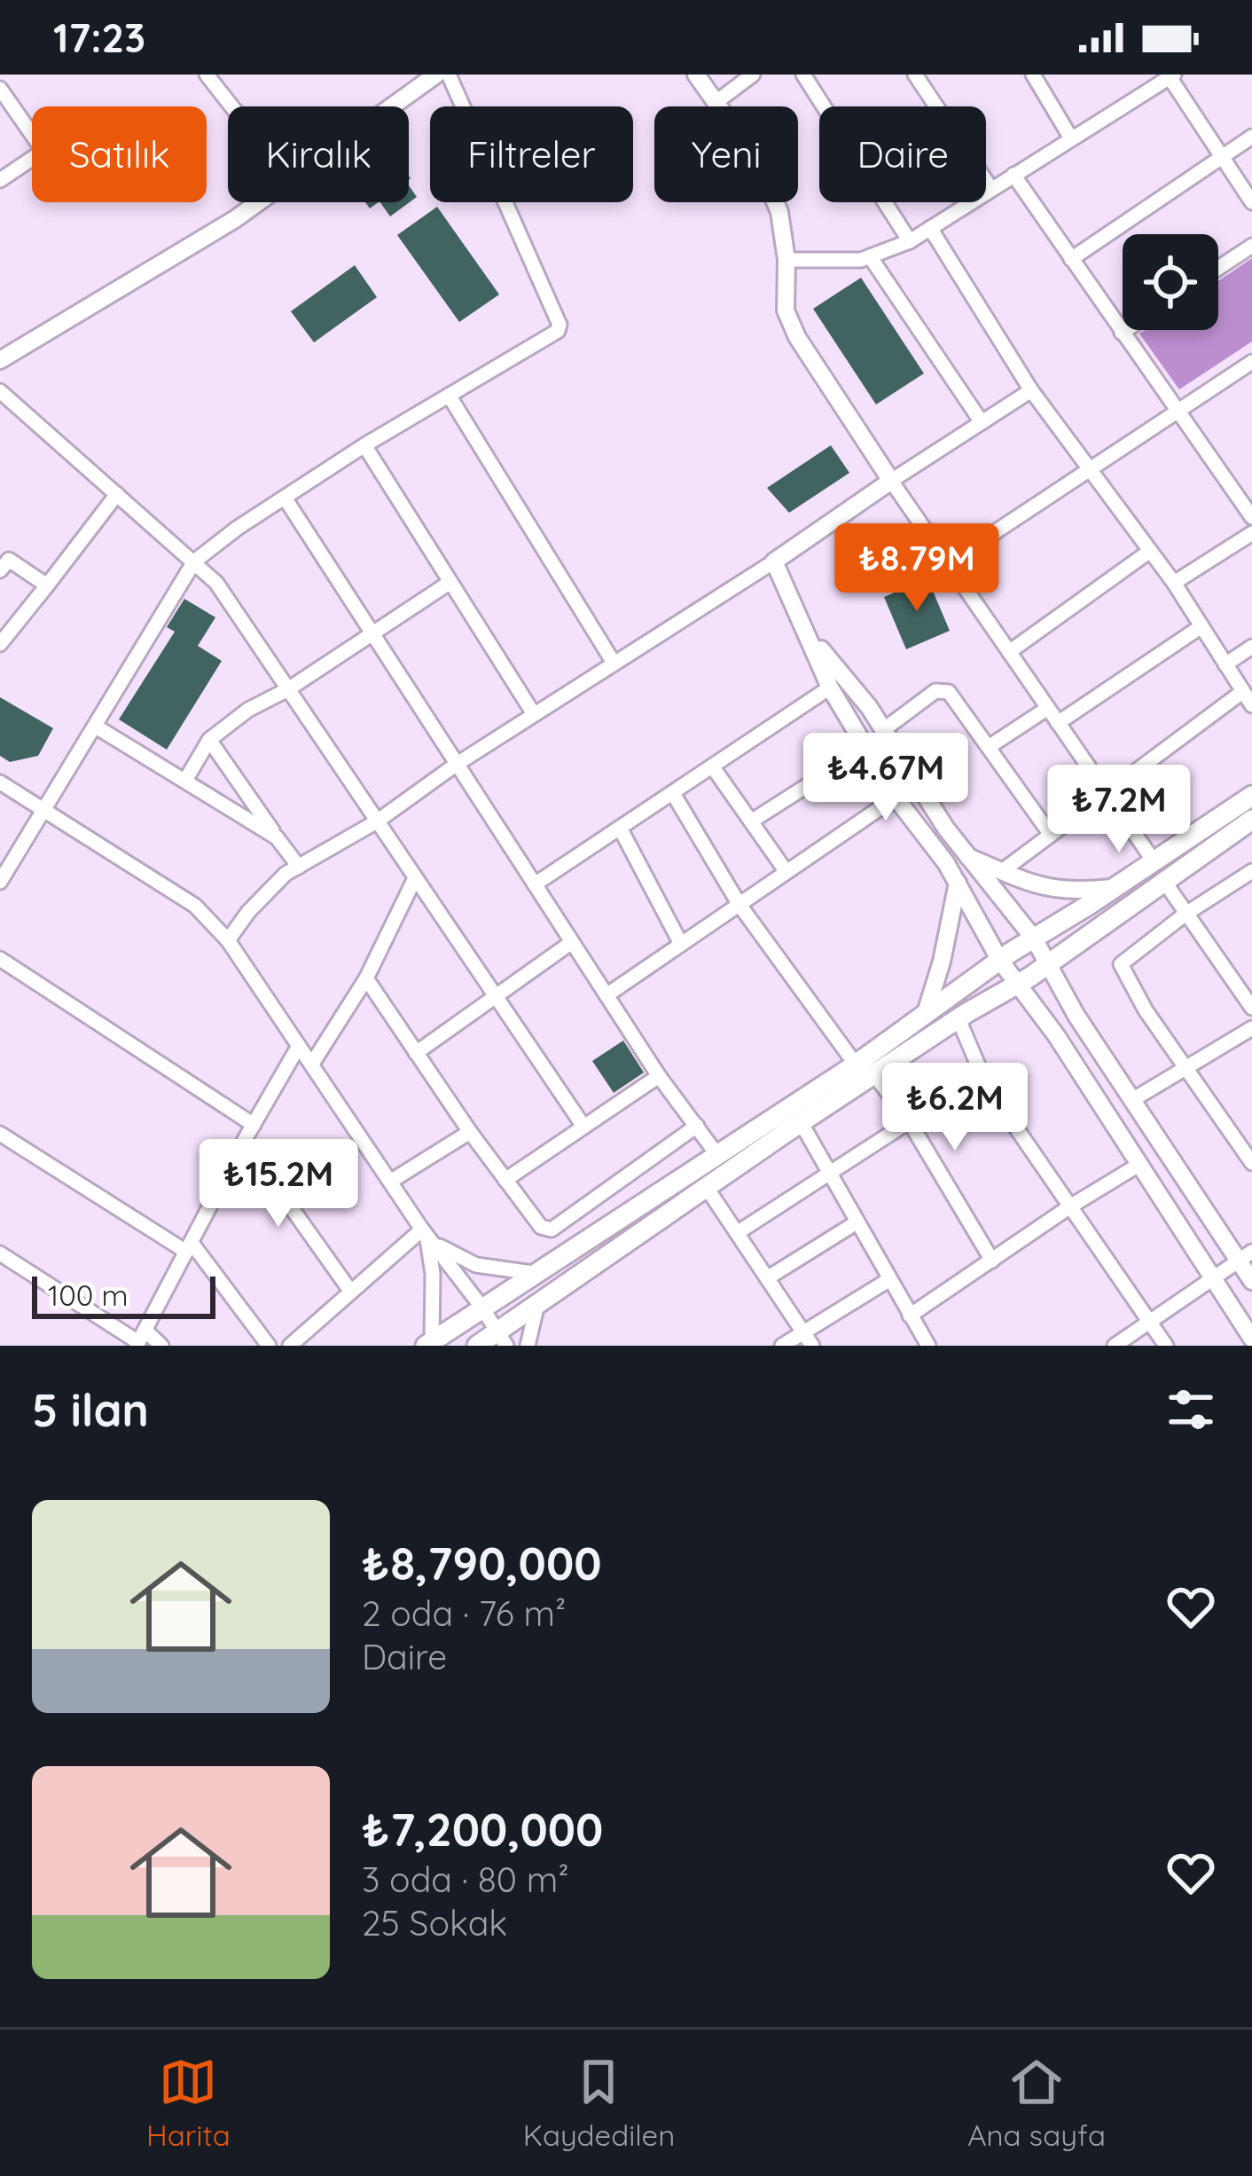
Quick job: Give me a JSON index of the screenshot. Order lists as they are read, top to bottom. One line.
{"scale_bar":"100 m","page":{"status":"17:23","chip":["Satılık","Kiralık","Filtreler","Yeni","Daire"],"price":["₺8.79M","₺4.67M","₺7.2M","₺6.2M","₺15.2M"],"scale":"100 m","heading":"5 ilan","list":[{"name":"₺8,790,000","note":"2 oda · 76 m² · Daire"},{"name":"₺7,200,000","note":"3 oda · 80 m² · 25 Sokak"}],"tabs":["Harita","Kaydedilen","Ana sayfa"]}}
